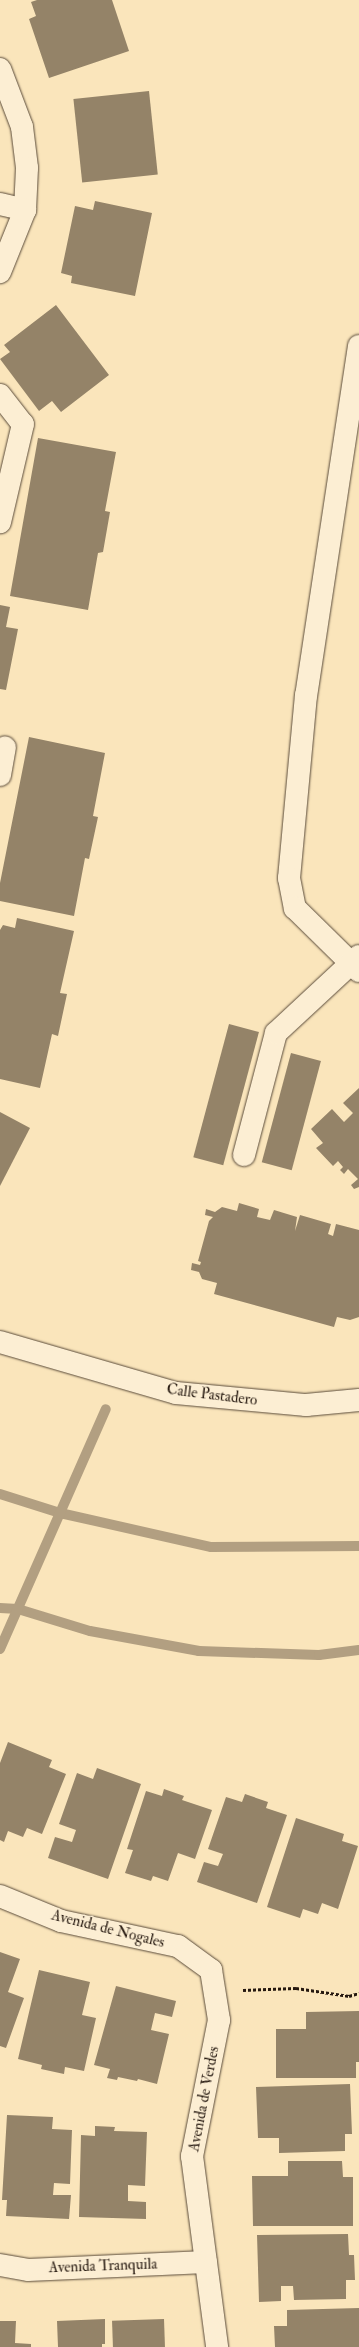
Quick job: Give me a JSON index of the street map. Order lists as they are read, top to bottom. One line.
{"streets":{"street":["Calle Pastadero","Avenida de Nogales","Avenida de Verdes","Avenida Tranquila"]},"crossings":[["Avenida de Nogales","Avenida de Verdes"],["Avenida de Verdes","Avenida Tranquila"]]}
